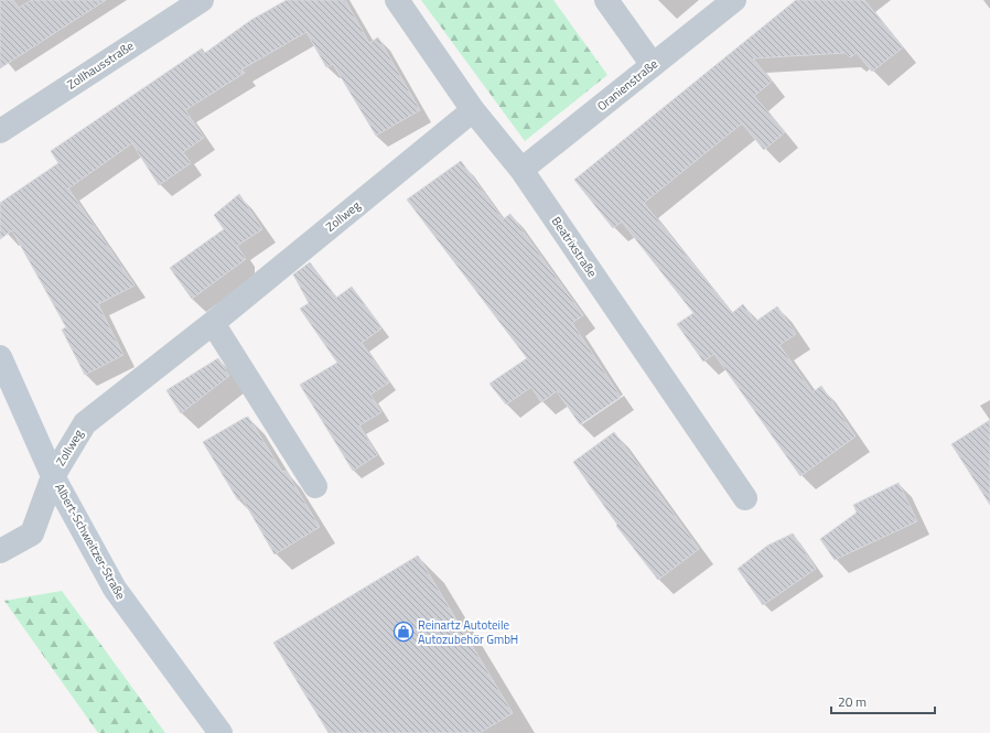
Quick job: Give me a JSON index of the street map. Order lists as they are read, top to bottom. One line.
{"streets":{"street":["Zollhausstraße","Oranienstraße","Zollweg","Beatrixstraße","Albert-Schweitzer-Straße"]},"crossings":[["Oranienstraße","Beatrixstraße"],["Zollweg","Beatrixstraße"],["Zollweg","Albert-Schweitzer-Straße"]],"places":{"shop":["Reinartz Autoteile Autozubehör GmbH"]},"scale_bar":"20 m"}
